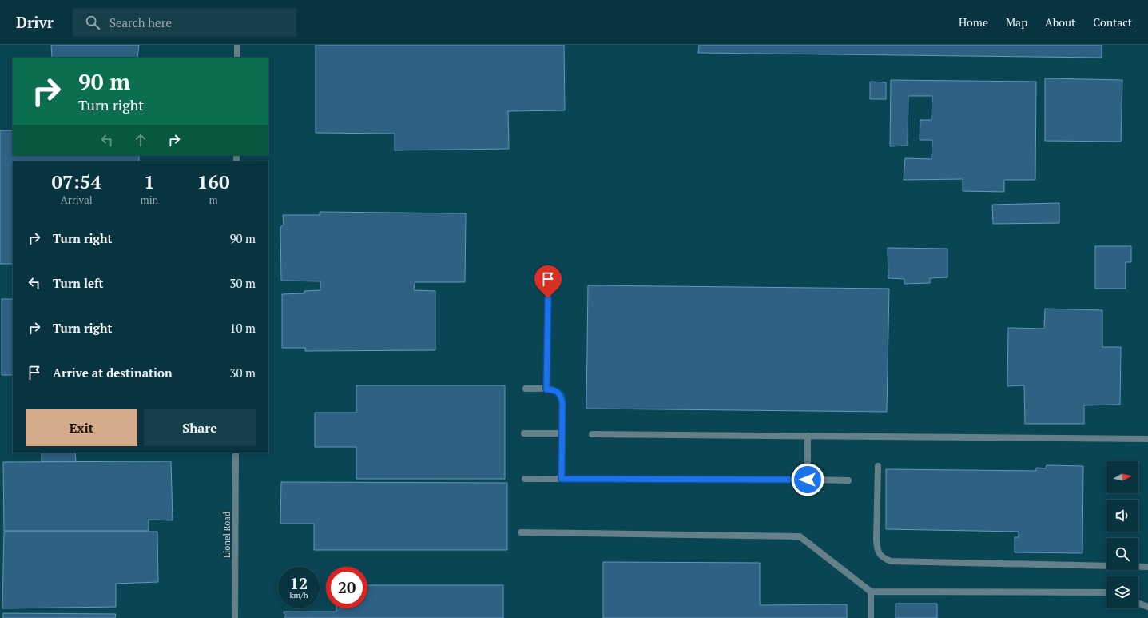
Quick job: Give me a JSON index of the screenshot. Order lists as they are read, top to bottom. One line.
{"streets":{"street":["Lionel Road"]},"north":"right","page":{"header":"Drivr","search":"Search here","nav":["Home","Map","About","Contact"],"turn":["90 m","Turn right"],"eta":["07:54","Arrival","1","min","160","m"],"list":[{"name":"Turn right","value":"90 m"},{"name":"Turn left","value":"30 m"},{"name":"Turn right","value":"10 m"},{"name":"Arrive at destination","value":"30 m"}],"buttons":["Exit","Share"],"speed":"12 km/h","limit":"20"}}
